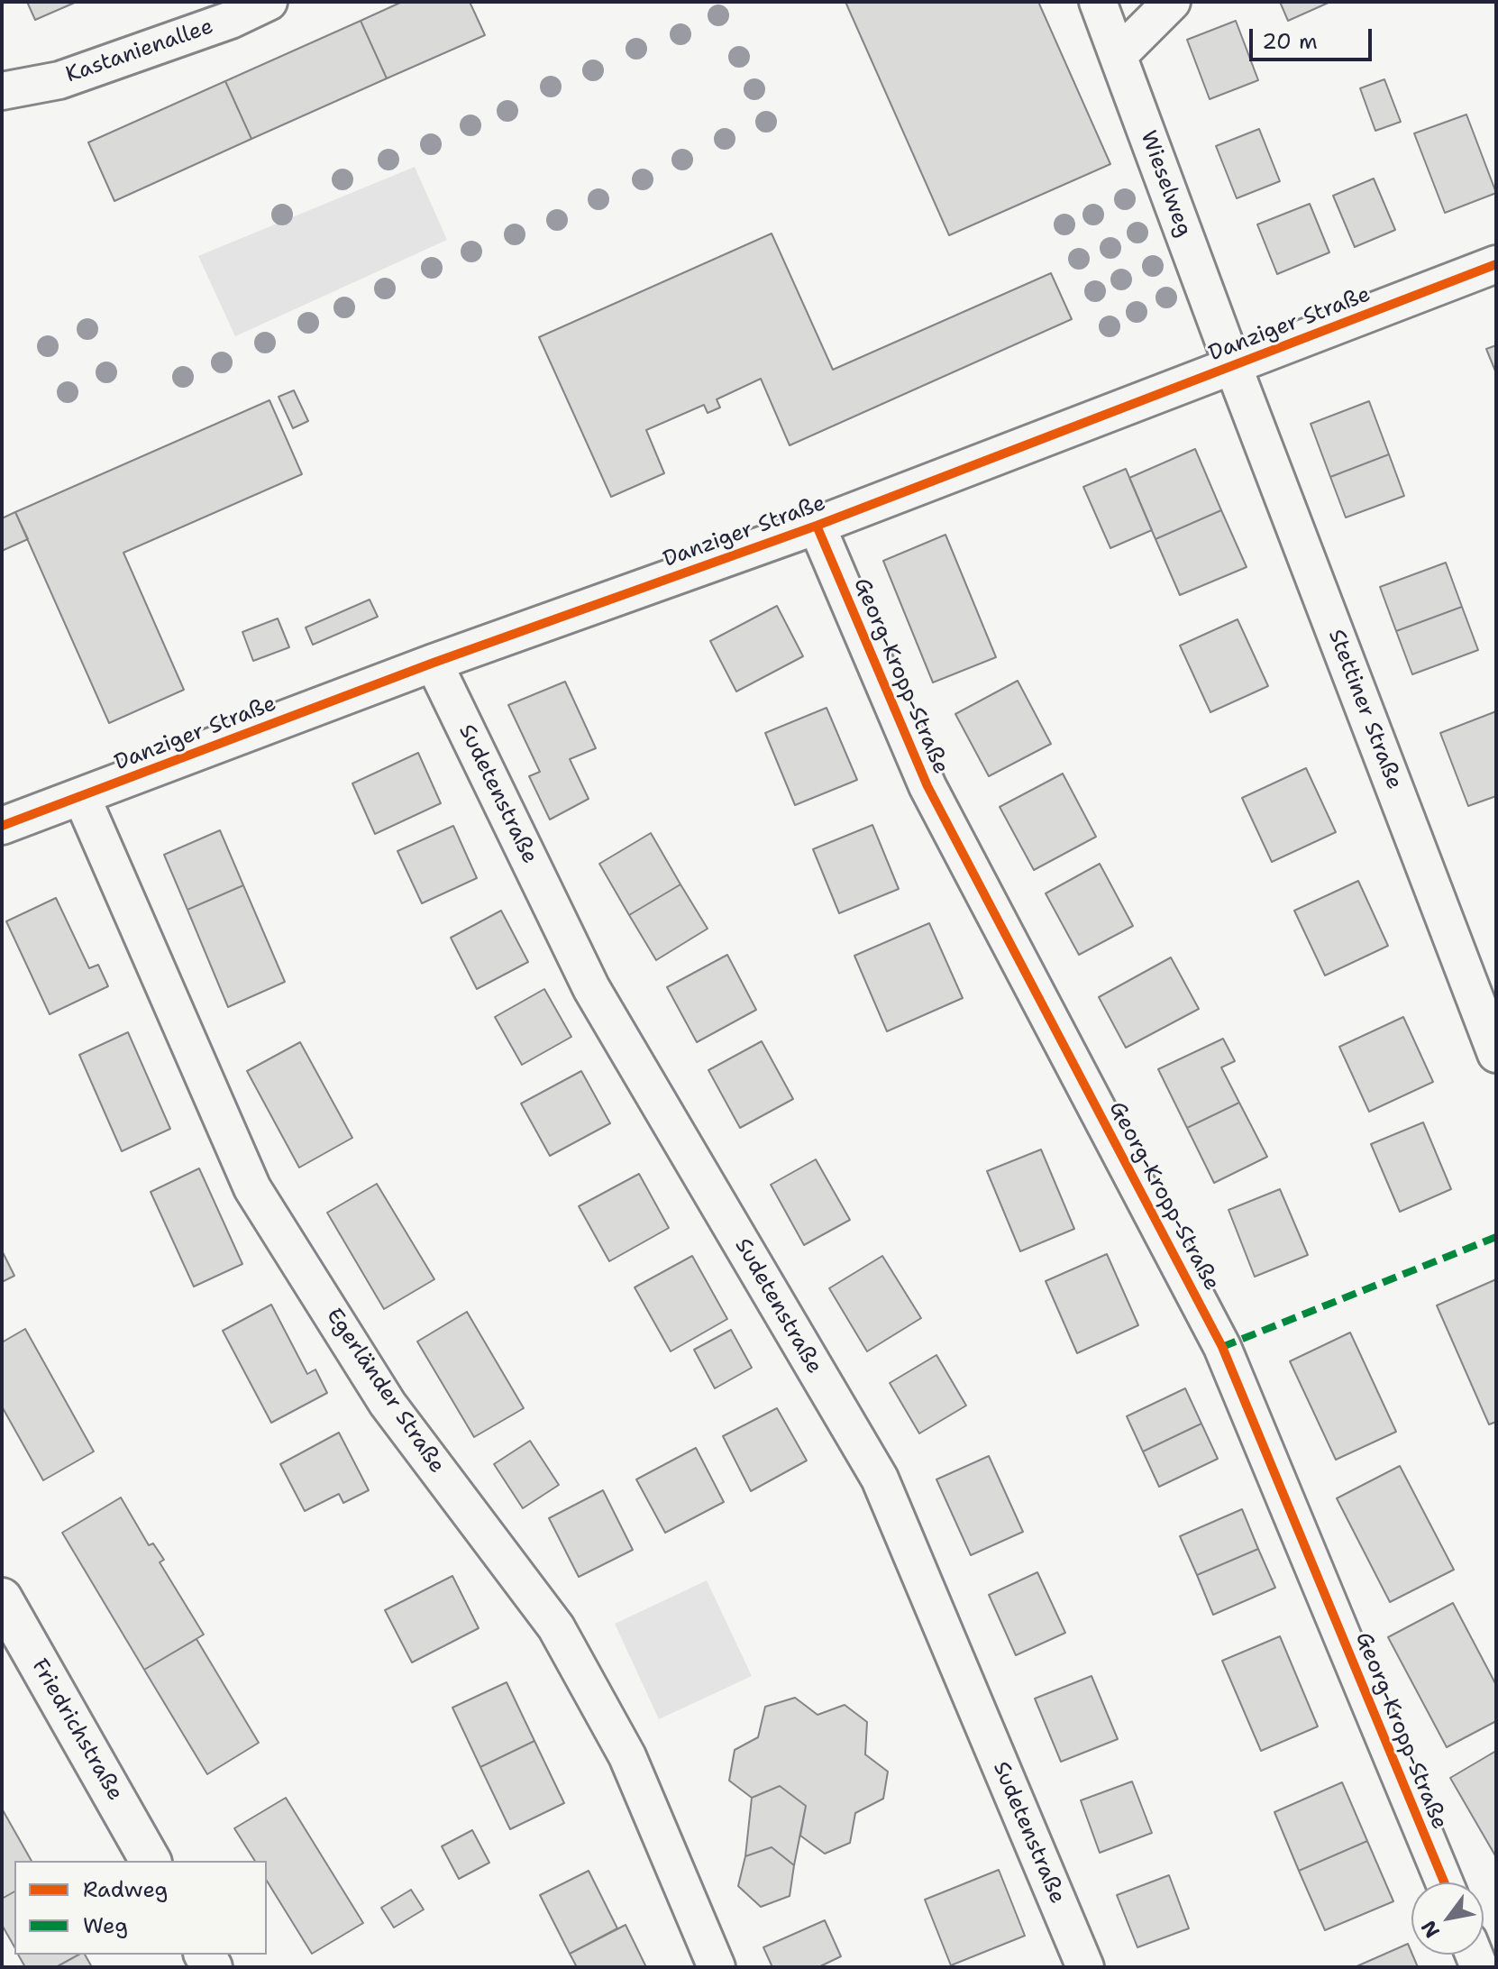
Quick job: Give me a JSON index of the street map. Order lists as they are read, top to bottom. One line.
{"streets":{"main road":["Friedrichstraße"],"street":["Kastanienallee","Wieselweg","Danziger Straße","Georg-Kropp-Straße","Stettiner Straße","Sudetenstraße","Egerländer Straße"]},"crossings":[["Wieselweg","Danziger Straße"],["Wieselweg","Stettiner Straße"],["Danziger Straße","Georg-Kropp-Straße"],["Danziger Straße","Stettiner Straße"],["Danziger Straße","Sudetenstraße"],["Danziger Straße","Egerländer Straße"]],"legend":["Radweg","Weg"],"scale_bar":"20 m","north":"bottom left"}
